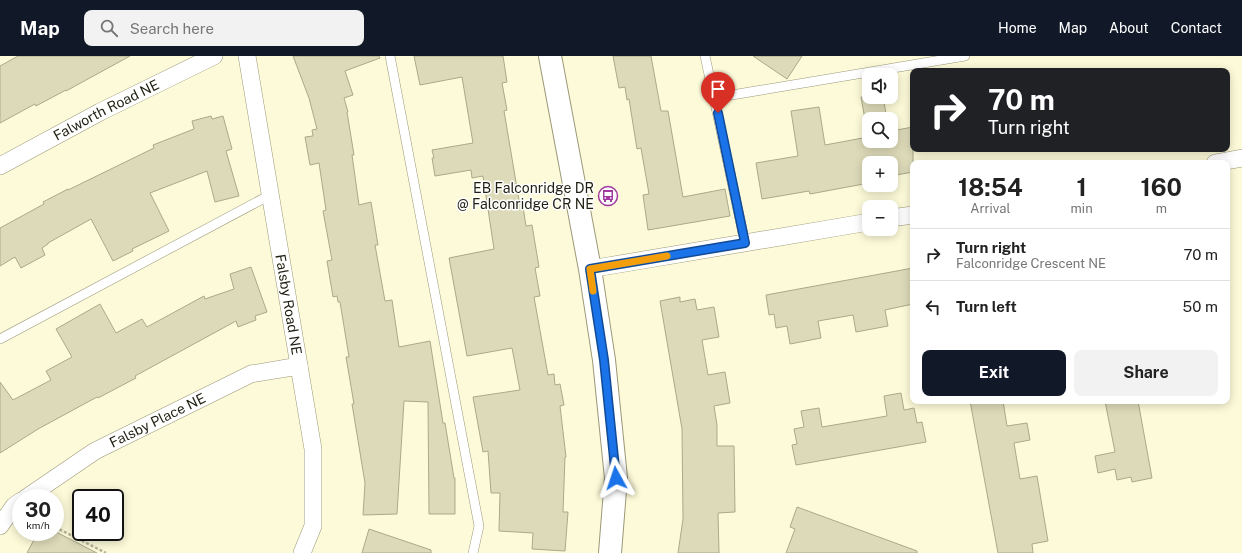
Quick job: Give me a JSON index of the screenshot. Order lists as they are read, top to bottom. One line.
{"streets":{"street":["Falworth Road NE","Falsby Road NE","Falsby Place NE"]},"crossings":[["Falsby Road NE","Falsby Place NE"]],"places":{"bus stop":["EB Falconridge DR @ Falconridge CR NE"]},"page":{"header":"Map","search":"Search here","nav":["Home","Map","About","Contact"],"map_buttons":["+","−"],"turn":["70 m","Turn right"],"eta":["18:54","Arrival","1","min","160","m"],"list":[{"name":"Turn right","note":"Falconridge Crescent NE","value":"70 m"},{"name":"Turn left","value":"50 m"}],"buttons":["Exit","Share"],"speed":"30 km/h","limit":"40"}}
